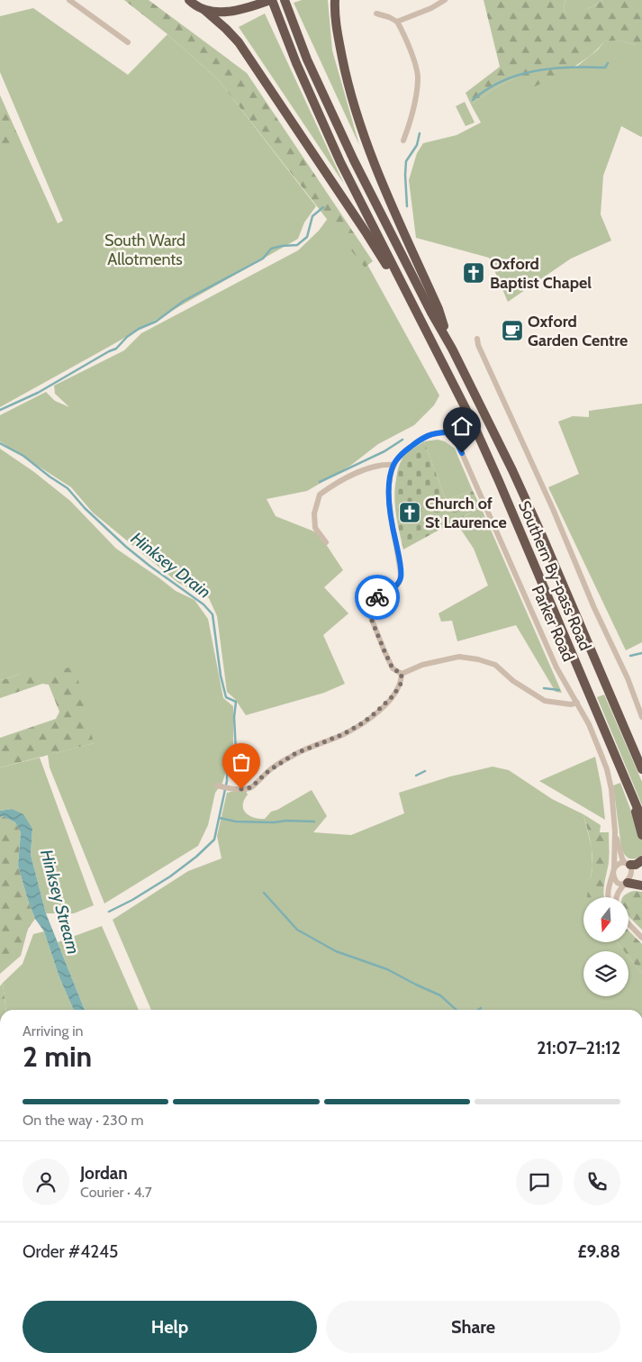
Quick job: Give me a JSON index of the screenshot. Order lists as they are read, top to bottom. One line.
{"streets":{"highway":["Southern By-pass Road"],"street":["Parker Road"]},"water":["Hinksey Drain","Hinksey Stream"],"parks":["South Ward Allotments"],"places":{"church":["Oxford Baptist Chapel","Church of St Laurence"],"cafe":["Oxford Garden Centre"]},"north":"bottom","page":{"heading":["2 min","Arriving in","21:07–21:12"],"panel":["Jordan","Courier · 4.7","Order #4245","£9.88"],"bar":"On the way · 230 m","buttons":["Help","Share"]}}
